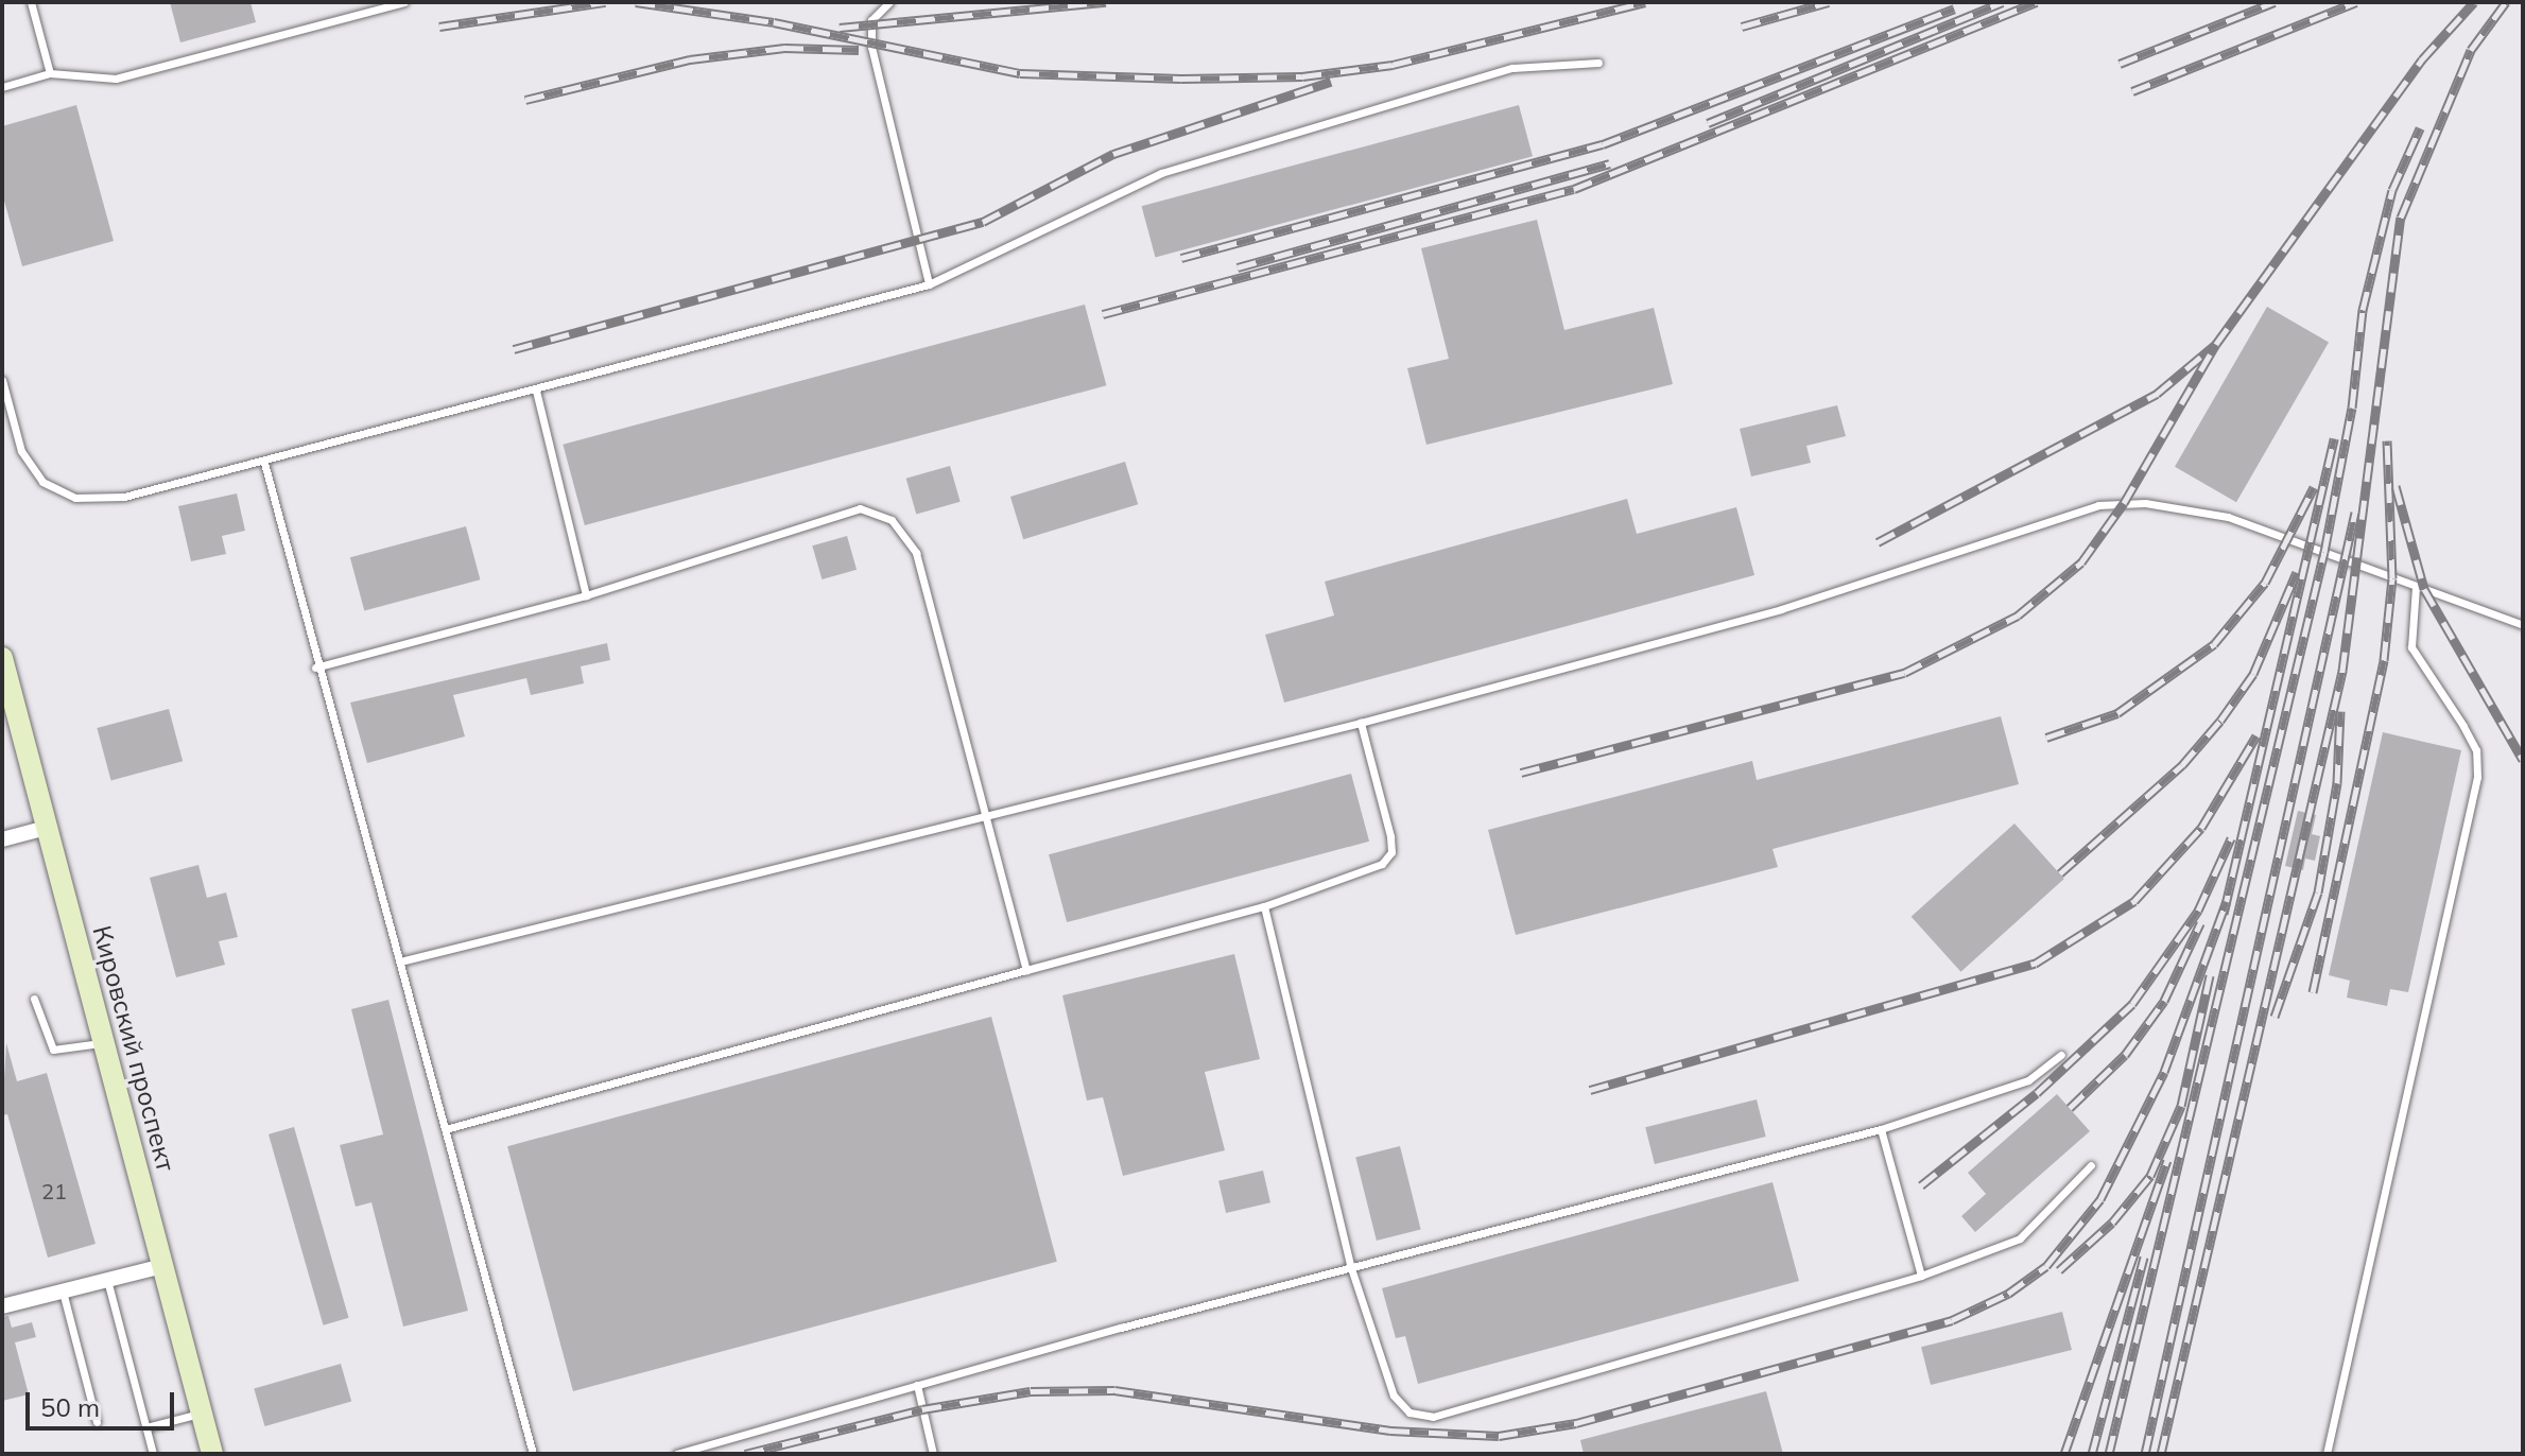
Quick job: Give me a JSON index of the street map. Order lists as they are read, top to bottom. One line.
{"streets":{"main road":["Кировский проспект"]},"house_numbers":["21"],"scale_bar":"50 m"}
